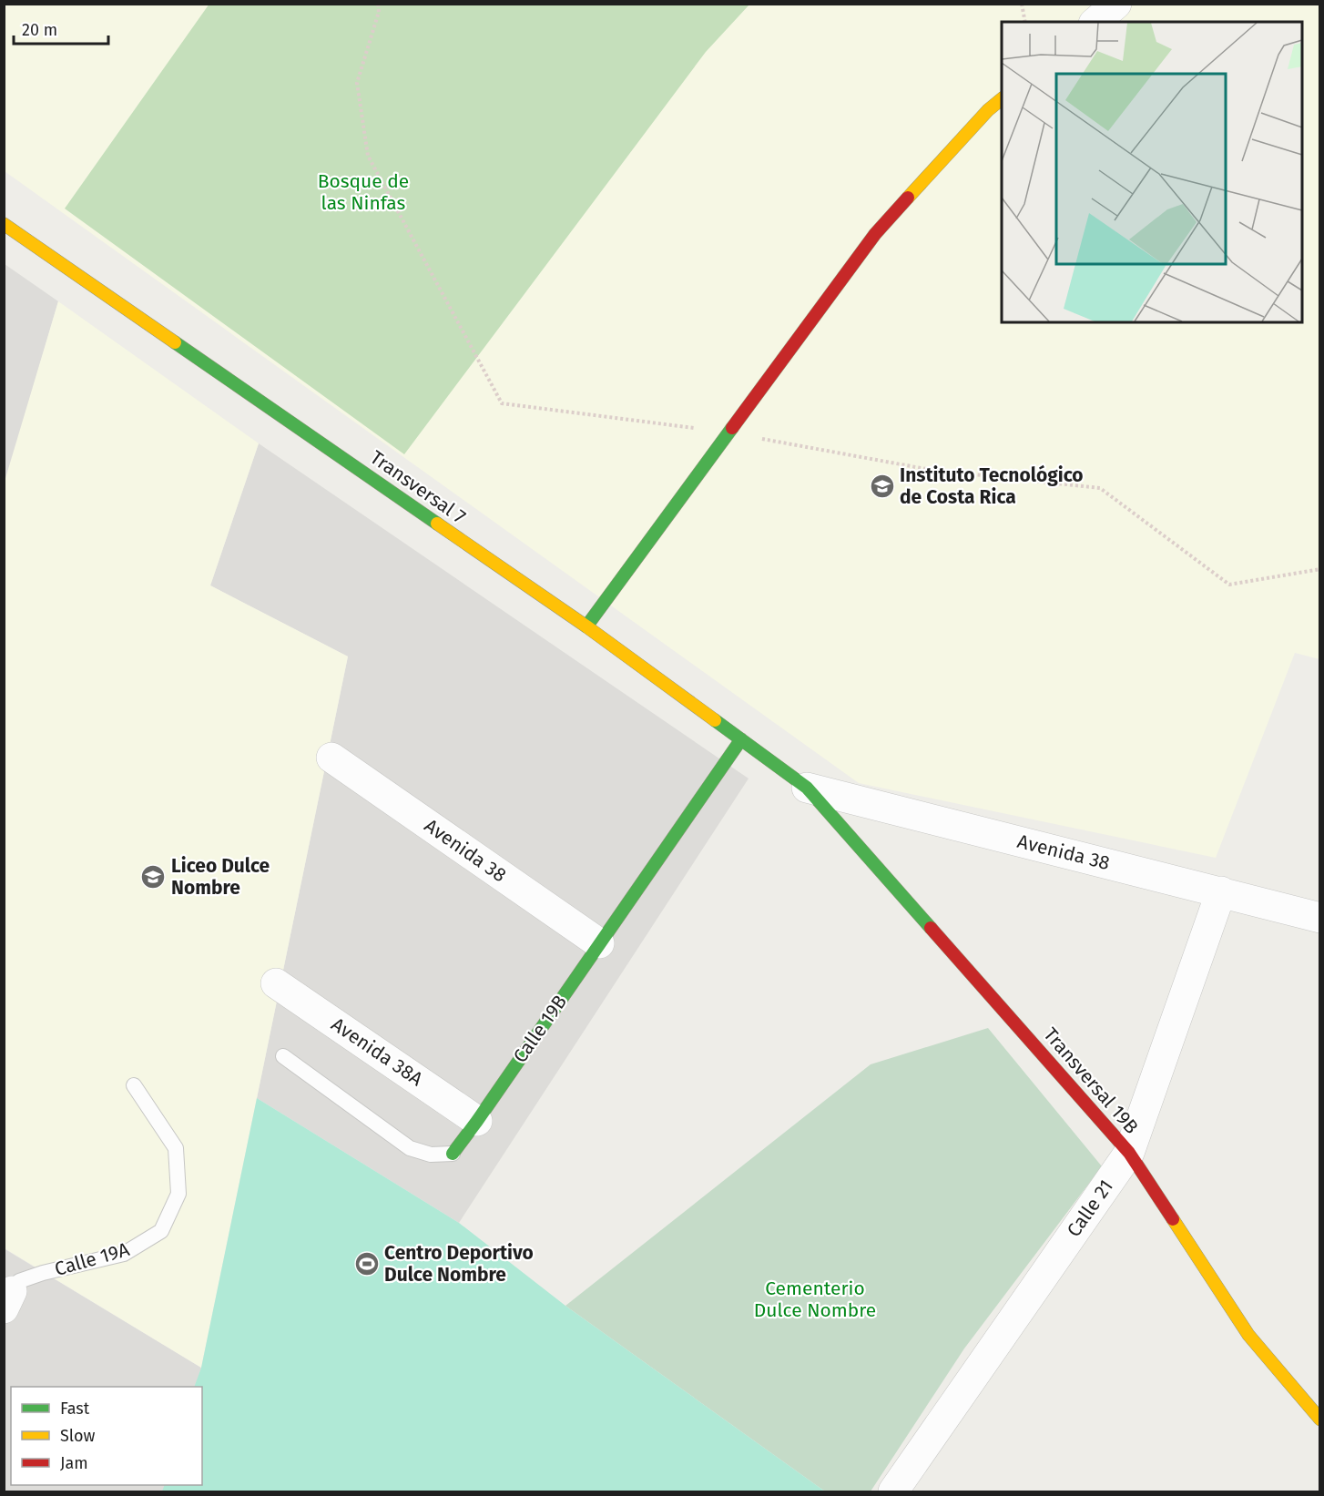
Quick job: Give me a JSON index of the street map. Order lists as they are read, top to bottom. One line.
{"streets":{"street":["Transversal 7","Avenida 38","Calle 19B","Avenida 38A","Transversal 19B","Calle 21"],"lane":["Calle 19A"]},"crossings":[["Transversal 7","Avenida 38"],["Transversal 7","Calle 19B"],["Transversal 7","Transversal 19B"],["Avenida 38","Calle 19B"],["Avenida 38","Transversal 19B"],["Avenida 38","Calle 21"],["Calle 19B","Avenida 38A"],["Transversal 19B","Calle 21"]],"parks":["Bosque de las Ninfas","Cementerio Dulce Nombre"],"places":{"school or university":["Instituto Tecnológico de Costa Rica","Liceo Dulce Nombre"],"sports":["Centro Deportivo Dulce Nombre"]},"legend":["Fast","Slow","Jam"],"scale_bar":"20 m"}
